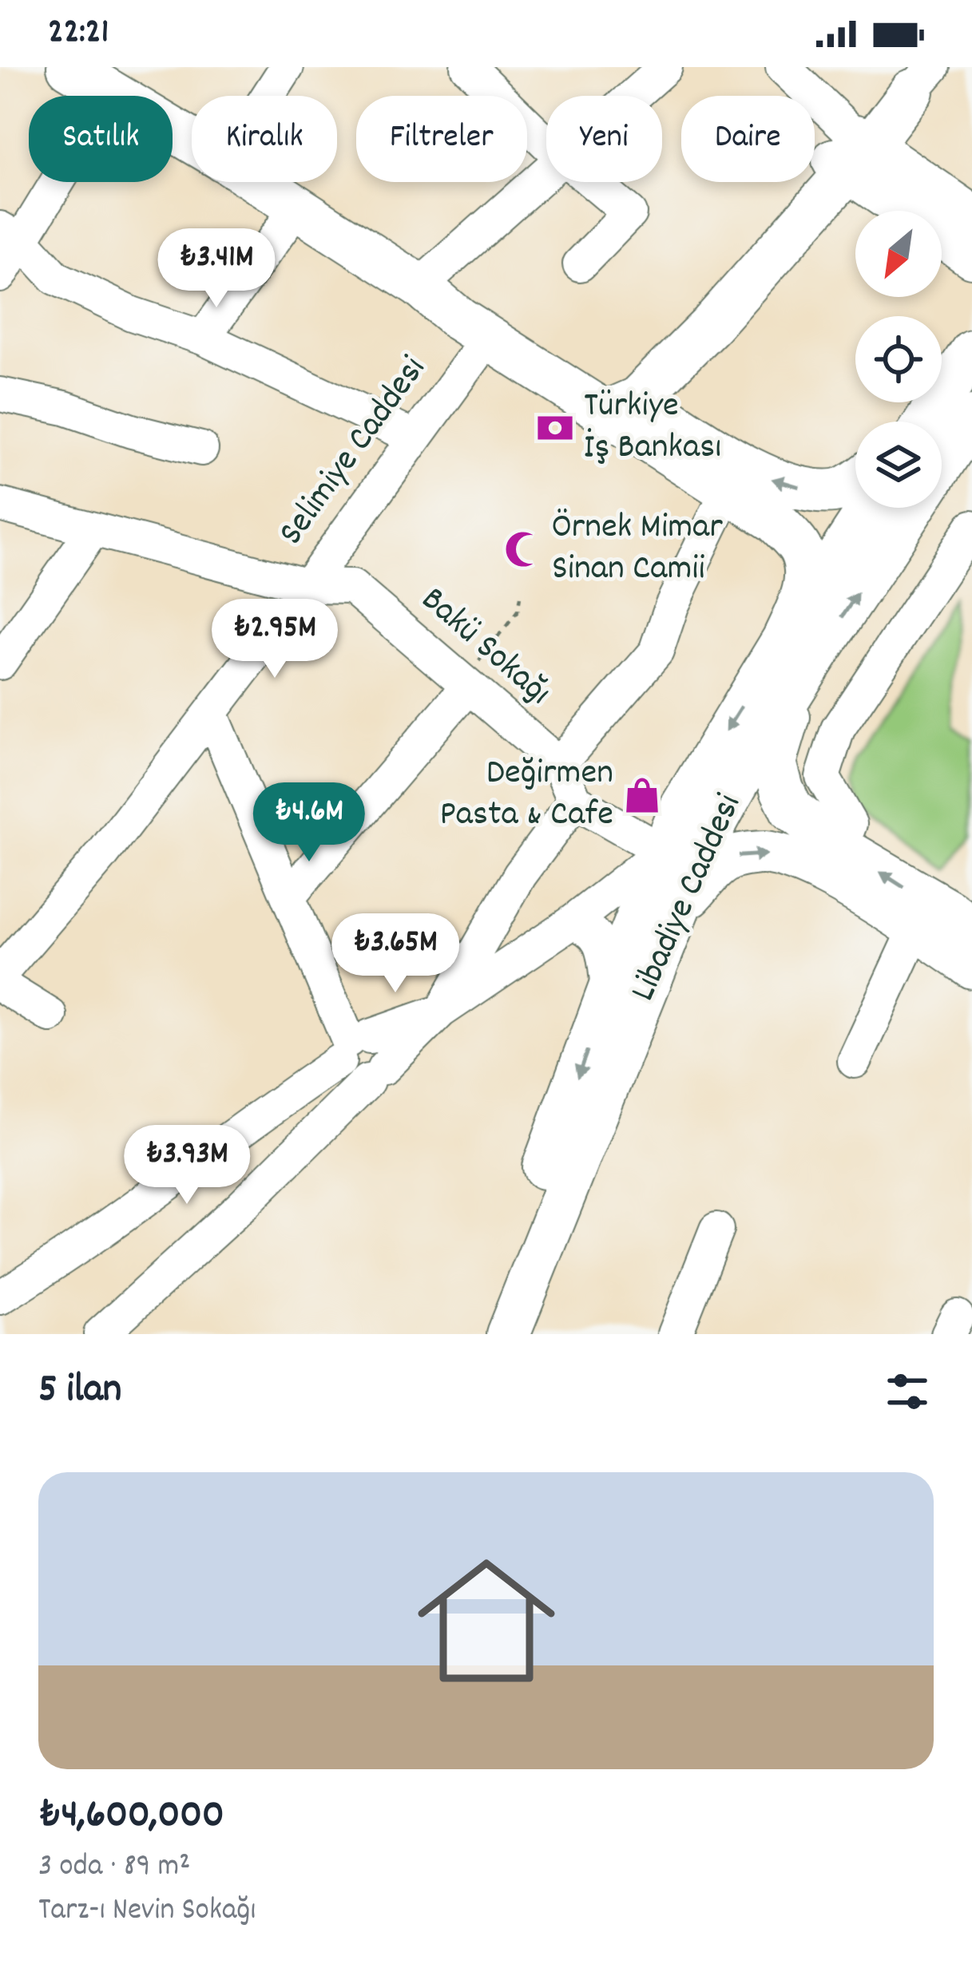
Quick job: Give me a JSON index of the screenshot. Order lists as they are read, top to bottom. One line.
{"streets":{"main road":["Libadiye Caddesi"],"street":["Selimiye Caddesi","Bakü Sokağı"]},"crossings":[["Selimiye Caddesi","Bakü Sokağı"]],"places":{"bank":["Türkiye İş Bankası"],"mosque":["Örnek Mimar Sinan Camii"],"shop":["Değirmen Pasta & Cafe"]},"north":"bottom left","page":{"status":"22:21","chip":["Satılık","Kiralık","Filtreler","Yeni","Daire"],"price":["₺3.41M","₺2.95M","₺4.6M","₺3.65M","₺3.93M"],"heading":"5 ilan","list":[{"name":"₺4,600,000","note":"3 oda · 89 m² · Tarz-ı Nevin Sokağı"}]}}
